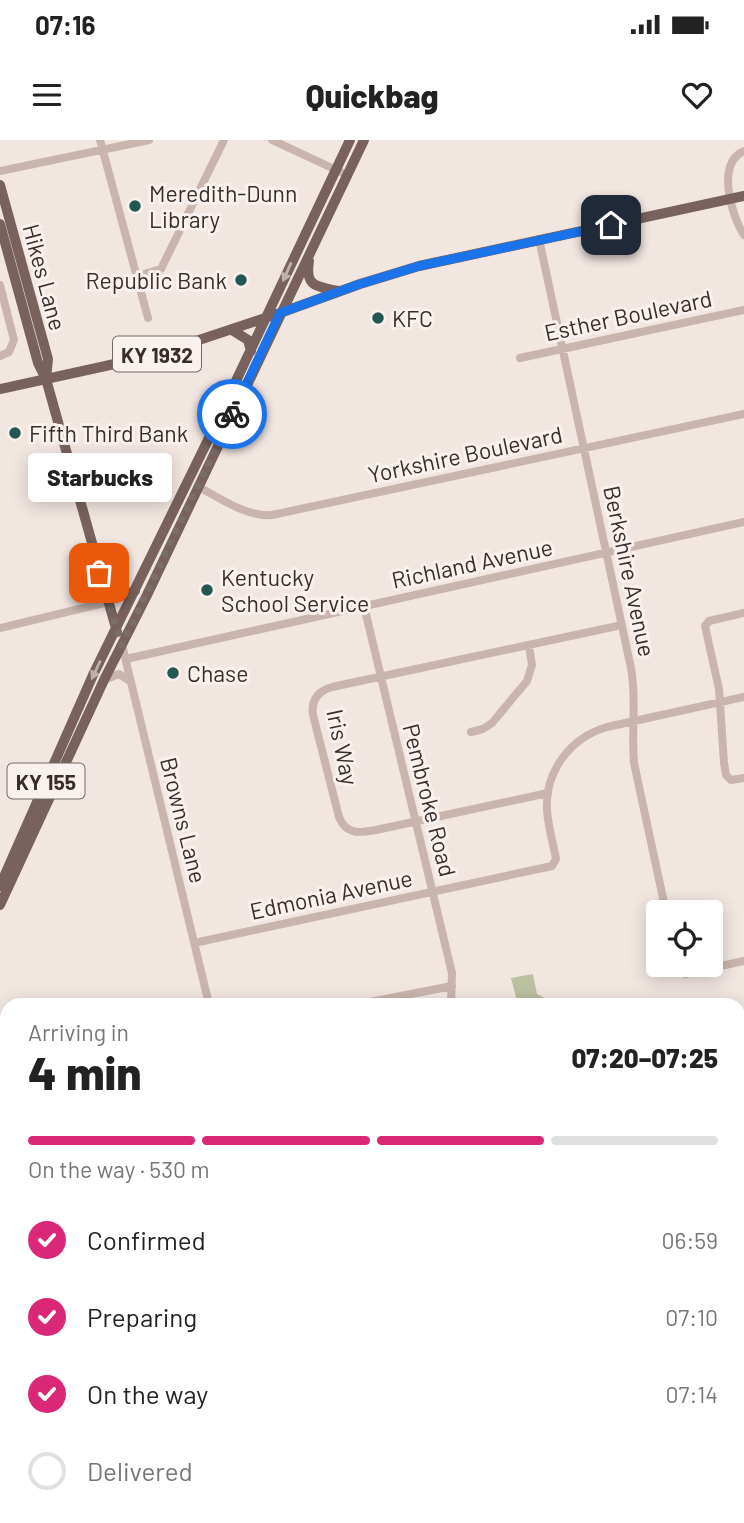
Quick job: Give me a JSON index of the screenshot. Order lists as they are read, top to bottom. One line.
{"streets":{"main road":["Hikes Lane","KY 1932","KY 155"],"street":["Esther Boulevard","Yorkshire Boulevard","Richland Avenue","Berkshire Avenue","Iris Way","Pembroke Road","Browns Lane","Edmonia Avenue"]},"crossings":[["Hikes Lane","KY 1932"],["Hikes Lane","KY 155"],["Hikes Lane","Browns Lane"],["Esther Boulevard","Berkshire Avenue"],["KY 1932","Berkshire Avenue"],["KY 1932","KY 155"],["Yorkshire Boulevard","Berkshire Avenue"],["Yorkshire Boulevard","KY 155"],["Richland Avenue","Berkshire Avenue"],["Richland Avenue","Pembroke Road"],["Richland Avenue","Browns Lane"],["Berkshire Avenue","Iris Way"],["Iris Way","Pembroke Road"],["Iris Way","Edmonia Avenue"],["KY 155","Browns Lane"],["Pembroke Road","Edmonia Avenue"],["Browns Lane","Edmonia Avenue"]],"places":["Meredith-Dunn Library","Republic Bank","KFC","Fifth Third Bank","Starbucks","Kentucky School Service","Chase"],"page":{"status":"07:16","header":"Quickbag","bubble":"Starbucks","heading":["4 min","Arriving in","07:20–07:25"],"bar":"On the way · 530 m","list":[["Confirmed","06:59"],["Preparing","07:10"],["On the way","07:14"],"Delivered"]}}
